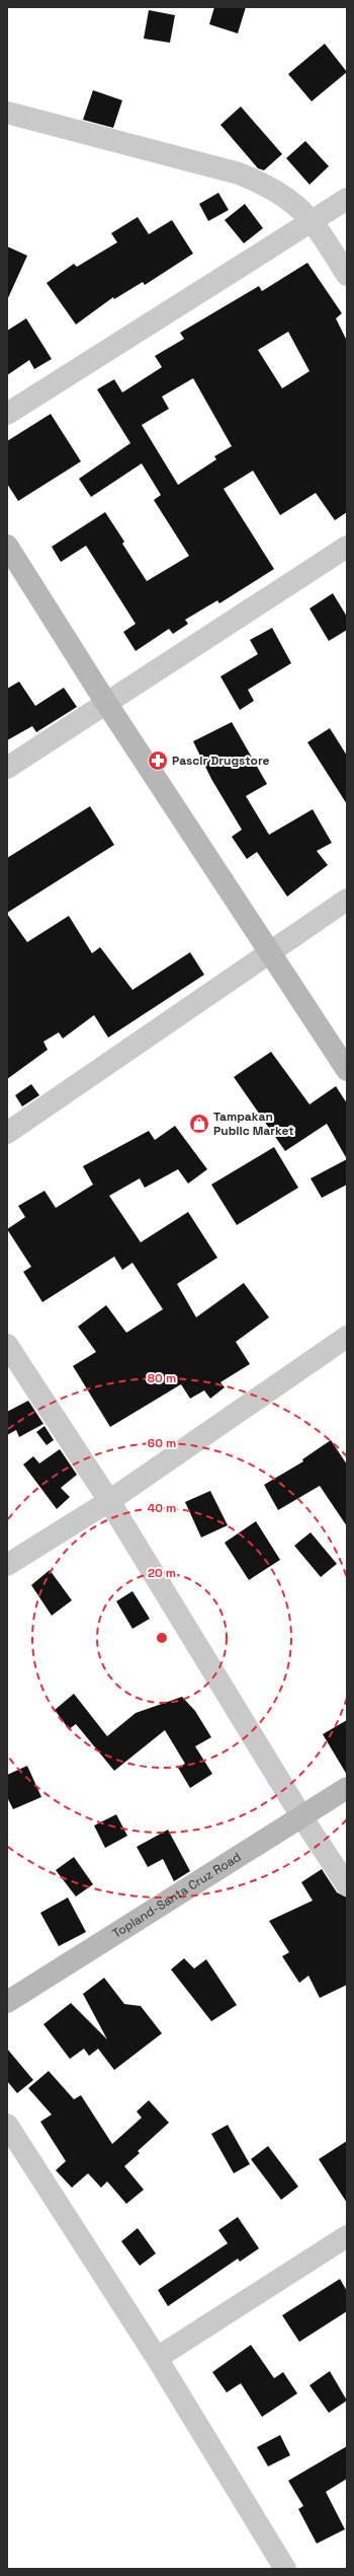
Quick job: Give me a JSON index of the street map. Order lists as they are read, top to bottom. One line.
{"streets":{"main road":["Topland-Santa Cruz Road"]},"places":{"pharmacy":["Pascir Drugstore"],"shop":["Tampakan Public Market"]},"rings":["80 m","60 m","40 m","20 m"]}
